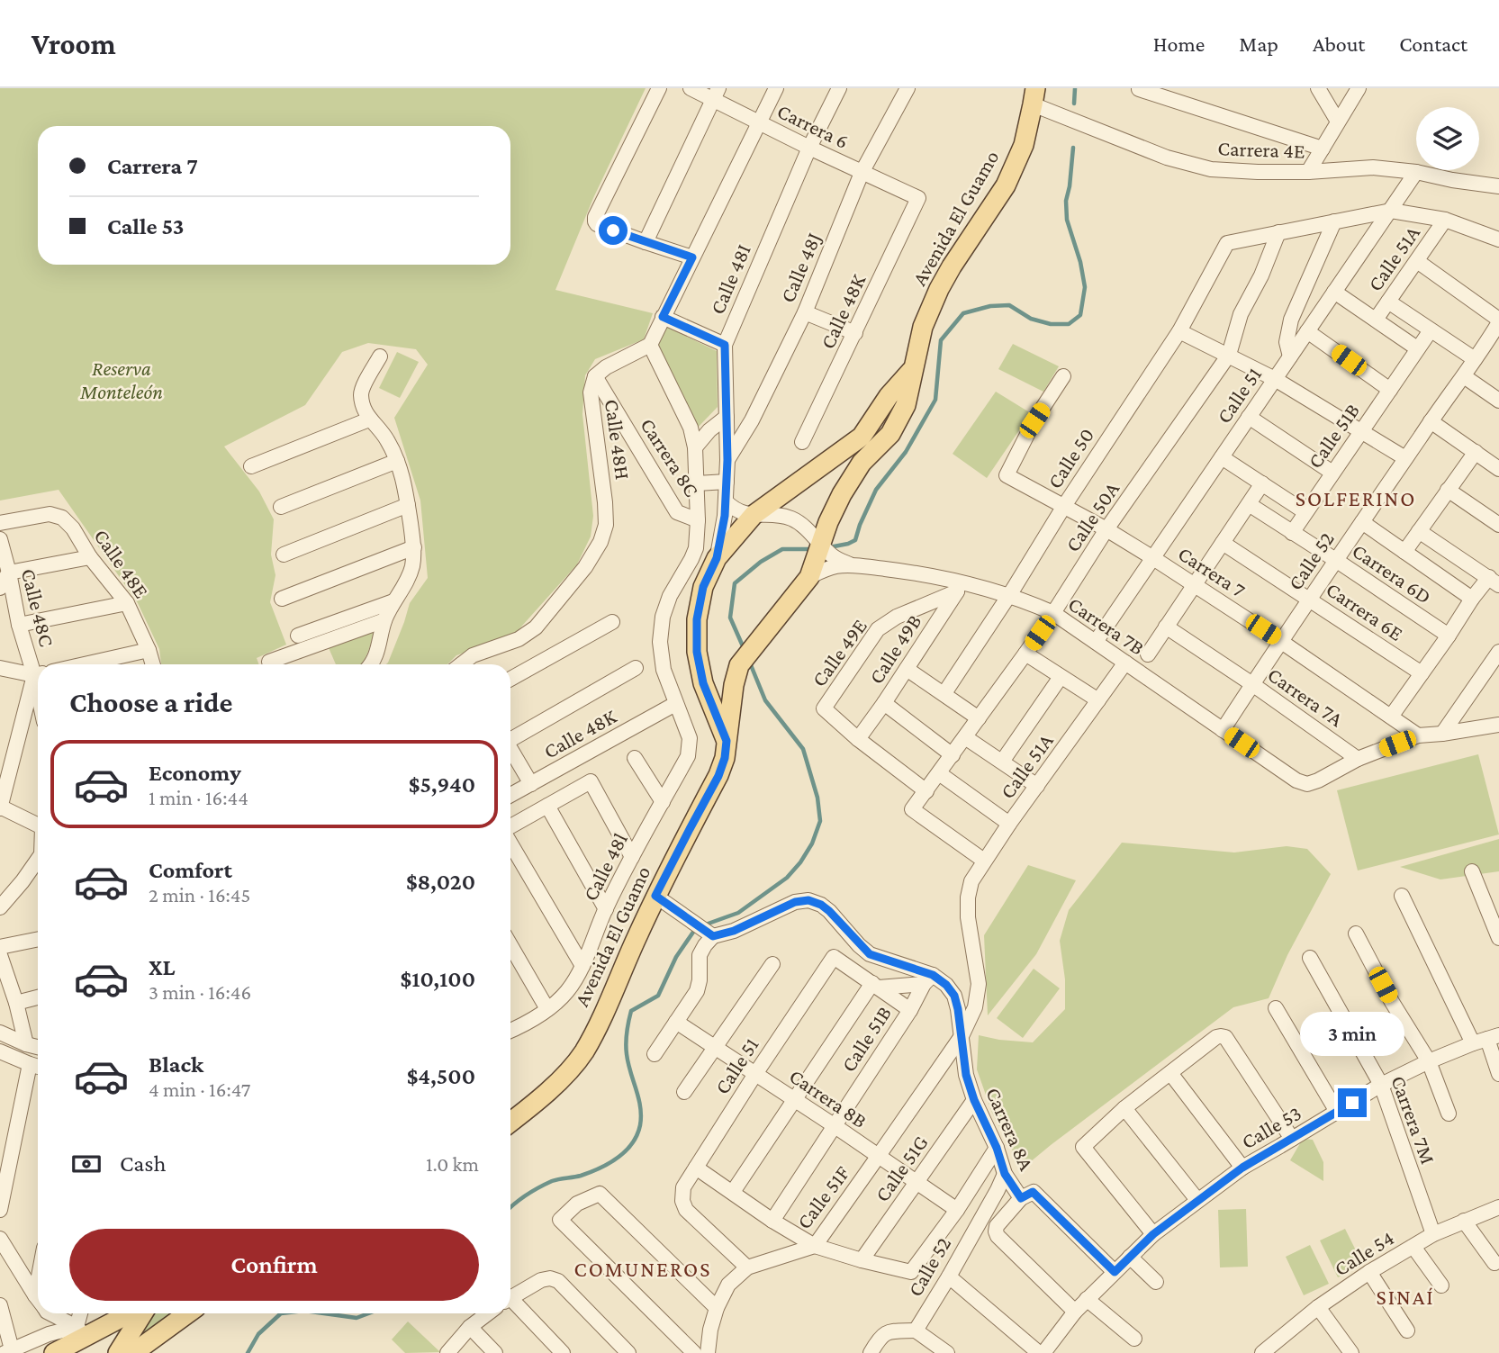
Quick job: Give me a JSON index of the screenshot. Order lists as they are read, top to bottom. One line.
{"streets":{"main road":["Avenida El Guamo"],"street":["Carrera 6","Carrera 4E","Calle 51A","Calle 48J","Calle 48I","Calle 48K","Calle 51","Calle 51B","Calle 48H","Carrera 8C","Calle 50","Calle 50A","Calle 52","Calle 48E","Carrera 7","Carrera 6D","Calle 48C","Carrera 6E","Carrera 7B","Calle 49B","Calle 49E","Carrera 7A","Calle 48l","Carrera 8B","Carrera 7M","Calle 53","Carrera 8A","Calle 51G","Calle 51F","Calle 54"]},"crossings":[["Carrera 6","Calle 48J"],["Carrera 6","Calle 48I"],["Carrera 6","Calle 48K"],["Carrera 4E","Avenida El Guamo"],["Carrera 4E","Calle 51"],["Avenida El Guamo","Calle 48I"],["Avenida El Guamo","Carrera 7B"],["Calle 51A","Calle 50A"],["Calle 51A","Carrera 7B"],["Calle 51A","Carrera 8A"],["Calle 51A","Calle 51F"],["Calle 48J","Calle 48I"],["Calle 48K","Calle 48l"],["Calle 51","Carrera 7"],["Calle 51","Carrera 7B"],["Calle 51","Carrera 8B"],["Calle 51","Calle 51F"],["Calle 51B","Carrera 6D"],["Calle 51B","Carrera 8B"],["Calle 51B","Carrera 8A"],["Calle 48H","Carrera 8C"],["Calle 50","Calle 50A"],["Calle 50","Carrera 7"],["Calle 50","Carrera 7B"],["Calle 50A","Carrera 7"],["Calle 50A","Carrera 7B"],["Calle 52","Carrera 7"],["Calle 52","Carrera 6D"],["Calle 52","Carrera 6E"],["Calle 52","Carrera 7B"],["Calle 52","Carrera 7A"],["Calle 52","Carrera 8A"],["Carrera 7B","Calle 49B"],["Carrera 7B","Calle 49E"],["Carrera 7B","Carrera 7A"],["Calle 49B","Calle 49E"],["Carrera 8B","Calle 51G"],["Carrera 8B","Calle 51F"],["Carrera 7M","Calle 53"],["Carrera 7M","Calle 54"],["Calle 53","Carrera 8A"],["Carrera 8A","Calle 51G"],["Carrera 8A","Calle 51F"]],"districts":["SOLFERINO","COMUNEROS","SINAÍ"],"parks":["Reserva Monteleón"],"page":{"header":"Vroom","nav":["Home","Map","About","Contact"],"banner":["Carrera 7","Calle 53"],"heading":"Choose a ride","list":[{"name":"Economy","note":"1 min · 16:44","value":"$5,940"},{"name":"Comfort","note":"2 min · 16:45","value":"$8,020"},{"name":"XL","note":"3 min · 16:46","value":"$10,100"},{"name":"Black","note":"4 min · 16:47","value":"$4,500"}],"bubble":"3 min","pay":["Cash","1.0 km"],"buttons":"Confirm"}}
